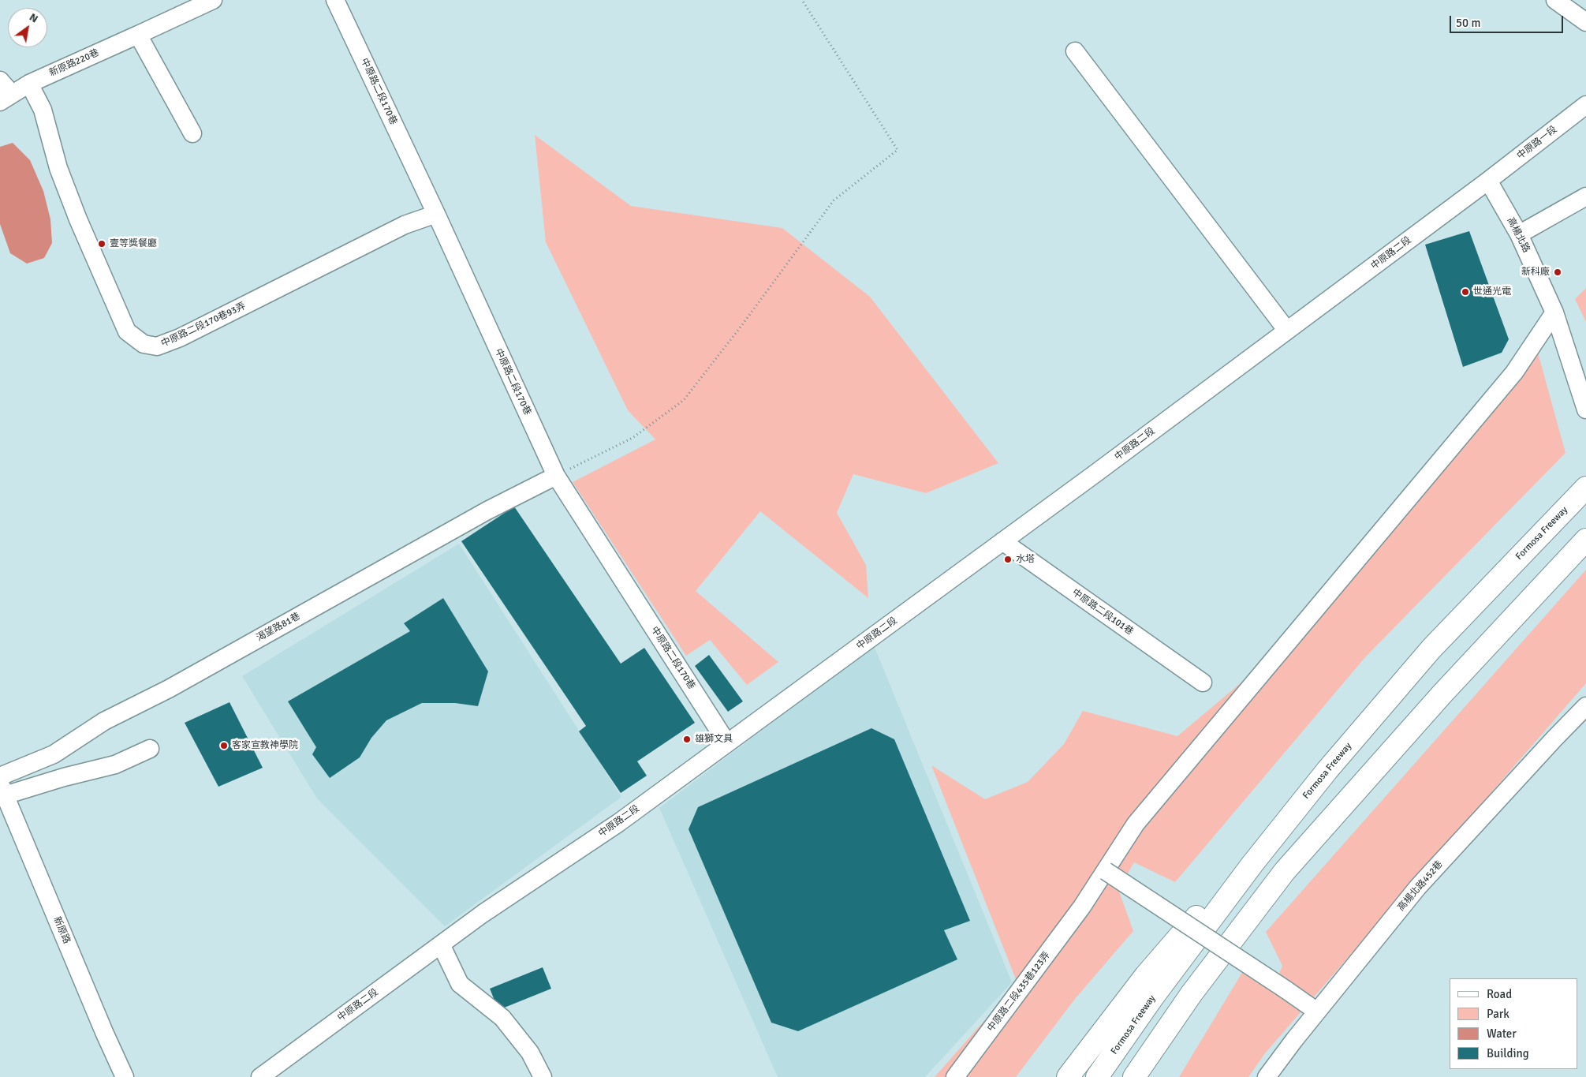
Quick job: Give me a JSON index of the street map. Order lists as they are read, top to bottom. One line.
{"streets":{"highway":["Formosa Freeway"],"street":["新原路220巷","中原路二段170巷","中原路一段","高楊北路","中原路二段","中原路二段170巷93弄","中原路二段101巷","渴望路81巷","高楊北路452巷","新原路","中原路二段435巷123弄"]},"crossings":[["新原路220巷","中原路二段170巷93弄"],["中原路二段170巷","中原路二段"],["中原路二段170巷","中原路二段170巷93弄"],["中原路二段170巷","渴望路81巷"],["中原路一段","高楊北路"],["中原路一段","中原路二段"],["高楊北路","中原路二段"],["高楊北路","中原路二段435巷123弄"],["中原路二段","中原路二段101巷"]],"places":["壹等獎餐廳","新科廠","世通光電","水塔","雄獅文具","客家宣教神學院"],"legend":["Road","Park","Water","Building"],"scale_bar":"50 m","north":"top right"}
